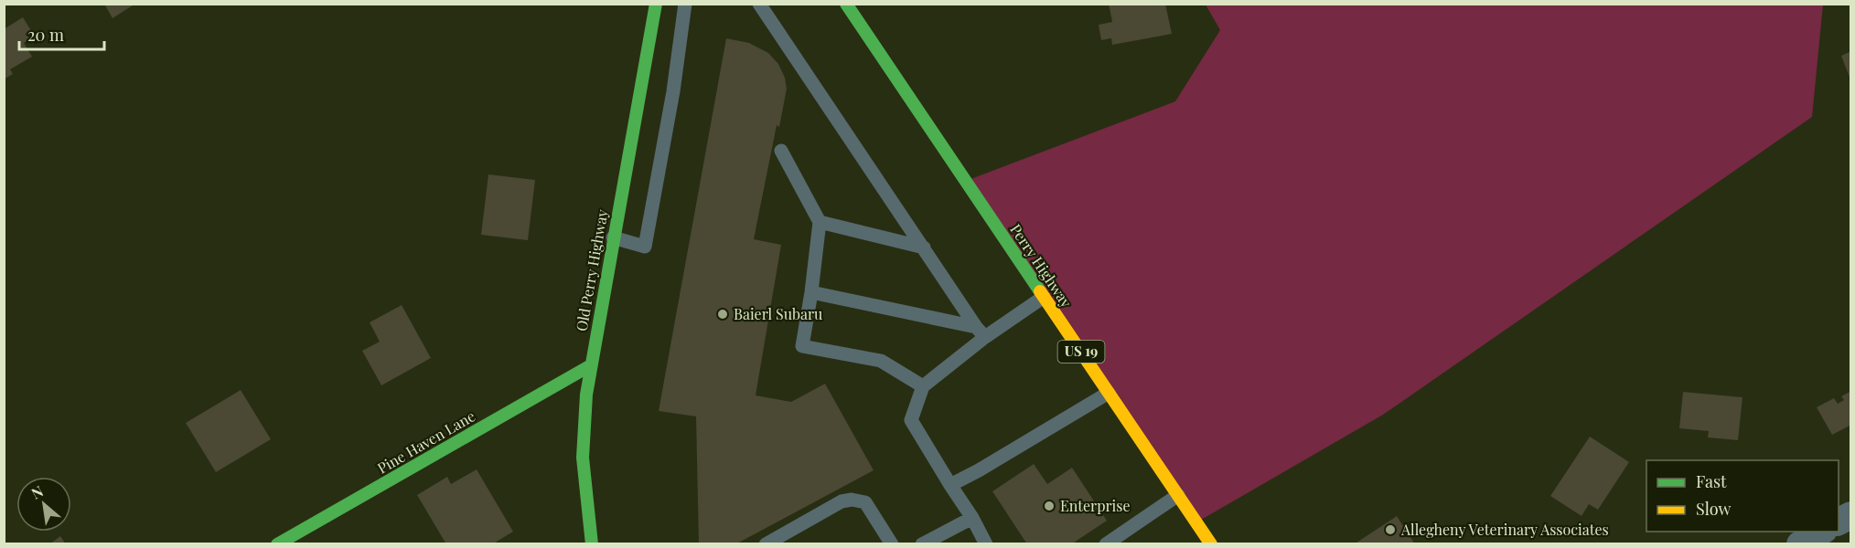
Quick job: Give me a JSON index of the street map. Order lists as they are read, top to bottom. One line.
{"streets":{"street":["Perry Highway","Old Perry Highway","US 19","Pine Haven Lane"]},"crossings":[["Old Perry Highway","Pine Haven Lane"]],"places":["Baierl Subaru","Enterprise","Allegheny Veterinary Associates"],"legend":["Fast","Slow"],"scale_bar":"20 m","north":"top left"}
